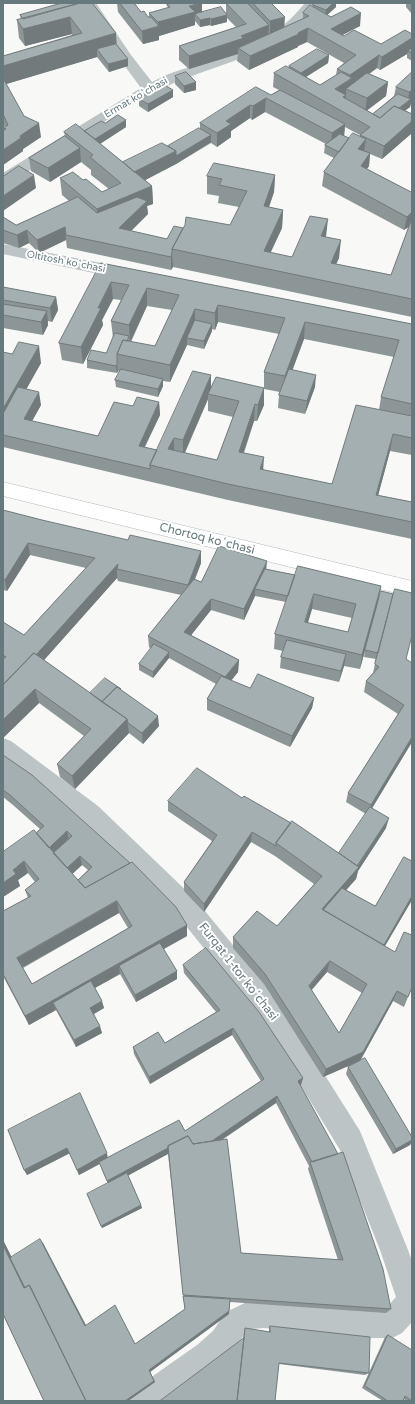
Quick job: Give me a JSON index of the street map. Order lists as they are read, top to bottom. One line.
{"streets":{"main road":["Chortoq koʻchasi"],"street":["Ermat koʻchasi","Oltitosh koʻchasi","Furqat 1-tor koʻchasi"]}}
